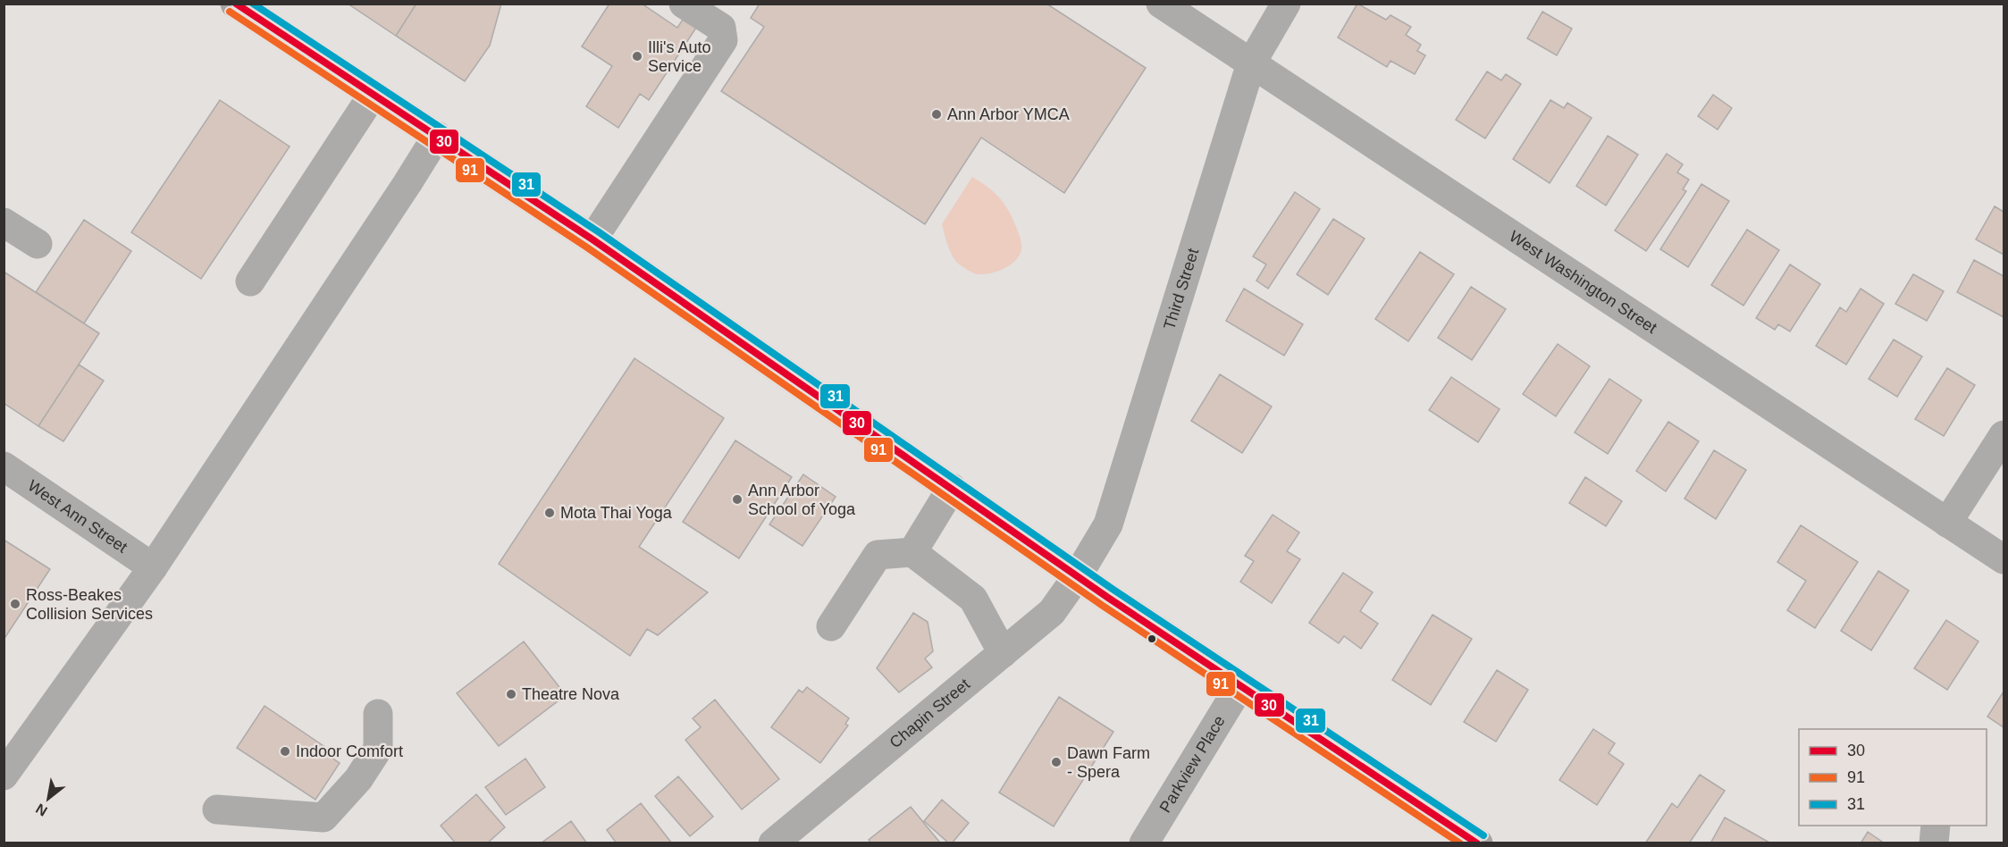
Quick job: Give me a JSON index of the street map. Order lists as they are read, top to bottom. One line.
{"streets":{"street":["West Washington Street","Third Street","West Ann Street","Chapin Street","Parkview Place"]},"crossings":[["West Washington Street","Third Street"],["Third Street","Chapin Street"]],"places":["Illi's Auto Service","Ann Arbor YMCA","Ann Arbor School of Yoga","Mota Thai Yoga","Ross-Beakes Collision Services","Theatre Nova","Indoor Comfort","Dawn Farm - Spera"],"lines":["transit line 30","transit line 31","transit line 91"],"legend":["30","91","31"],"north":"bottom left"}
